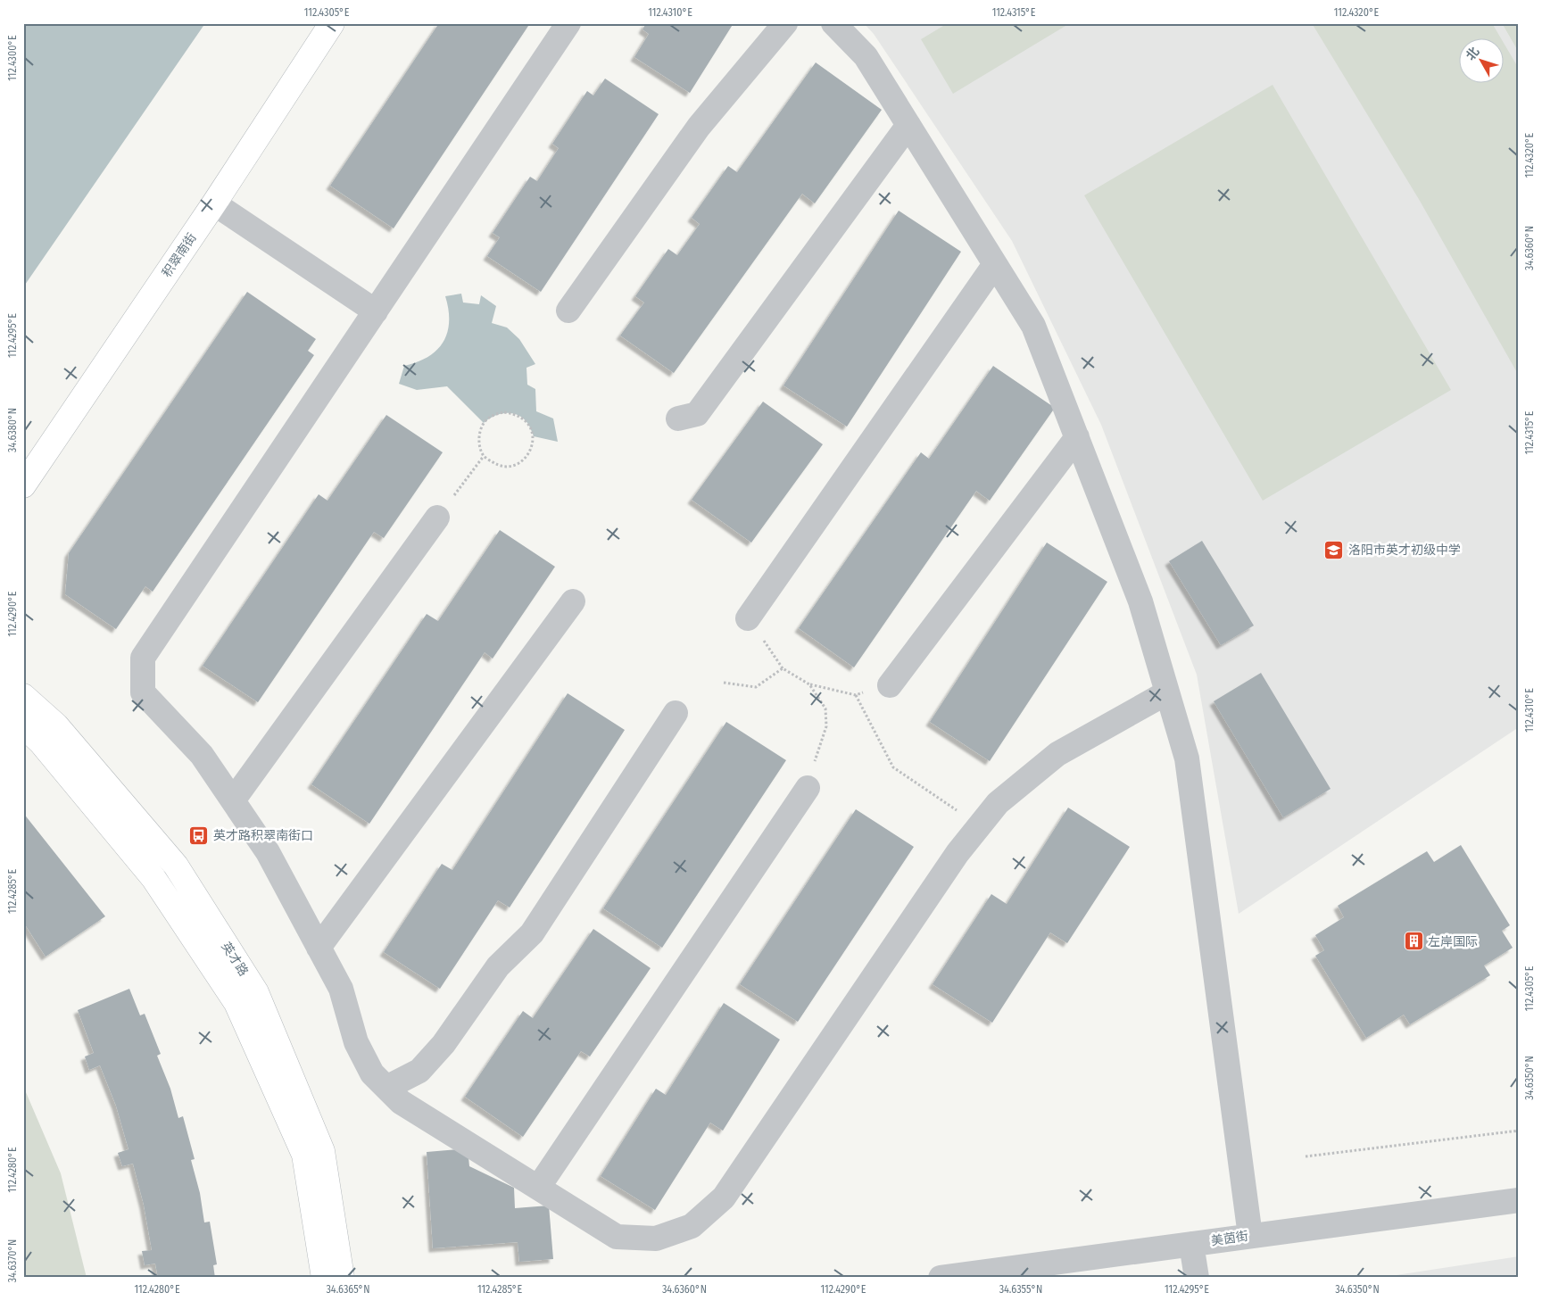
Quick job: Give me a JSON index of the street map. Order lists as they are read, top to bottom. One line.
{"streets":{"main road":["积翠南街","英才路"],"street":["美茵街"]},"places":{"school or university":["洛阳市英才初级中学"],"bus stop":["英才路积翠南街口"],"building":["左岸国际"]},"north":"top left","coordinates":["112.4305°E","112.4310°E","112.4315°E","112.4320°E","112.4300°E","34.6360°N","112.4295°E","34.6380°N","112.4290°E","112.4285°E","34.6350°N","112.4280°E","34.6370°N","34.6365°N","34.6355°N"]}
